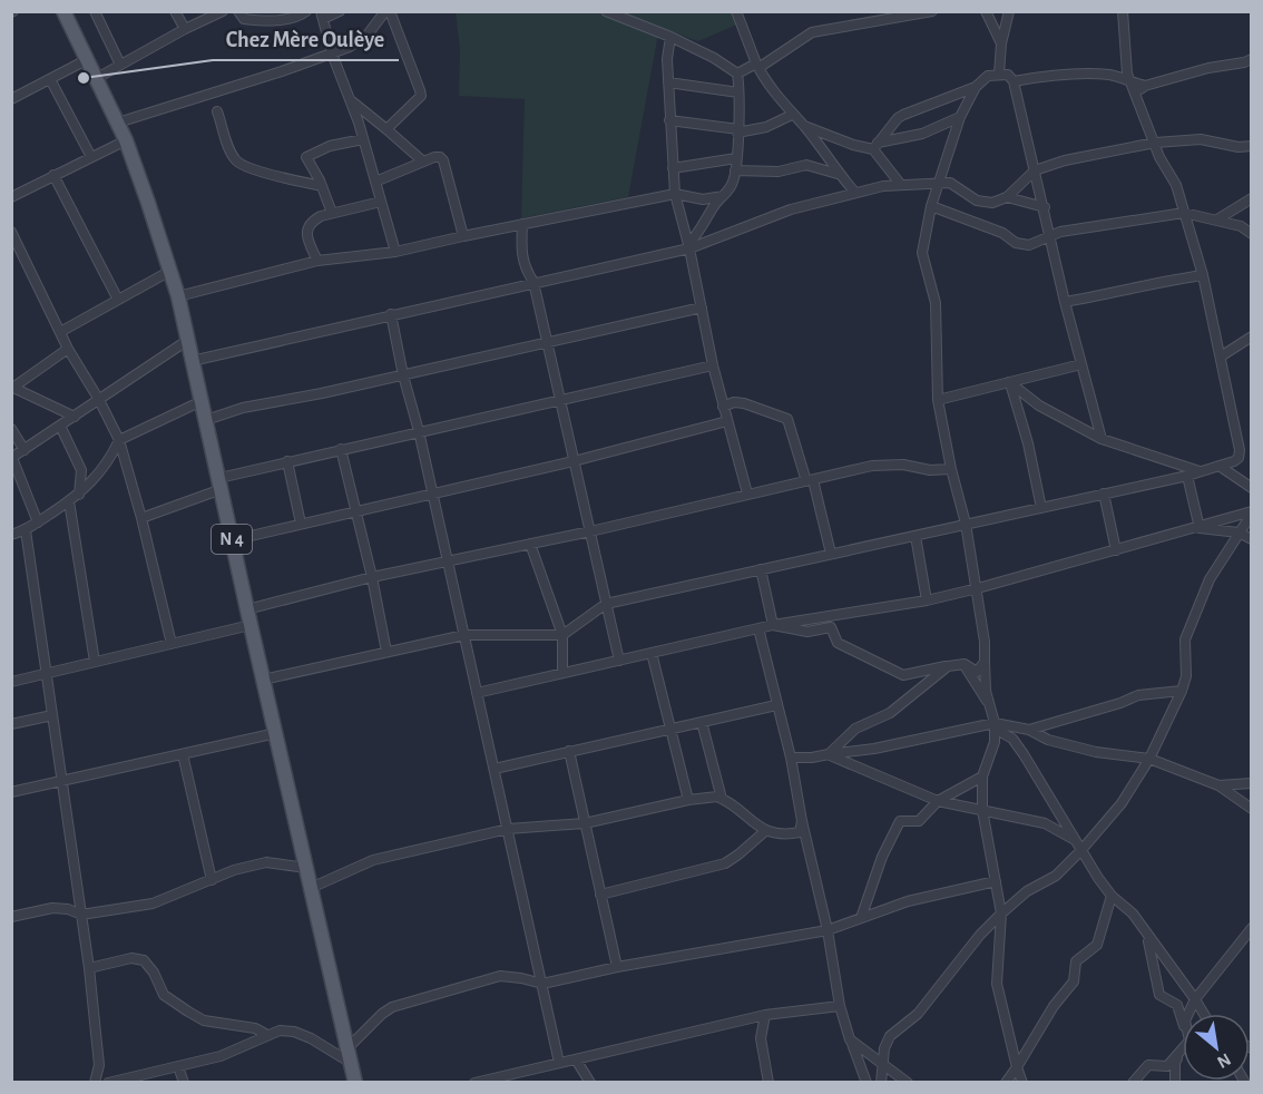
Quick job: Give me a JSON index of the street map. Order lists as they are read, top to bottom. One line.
{"streets":{"main road":["N 4"]},"places":["Chez Mère Oulèye"],"north":"bottom right"}
